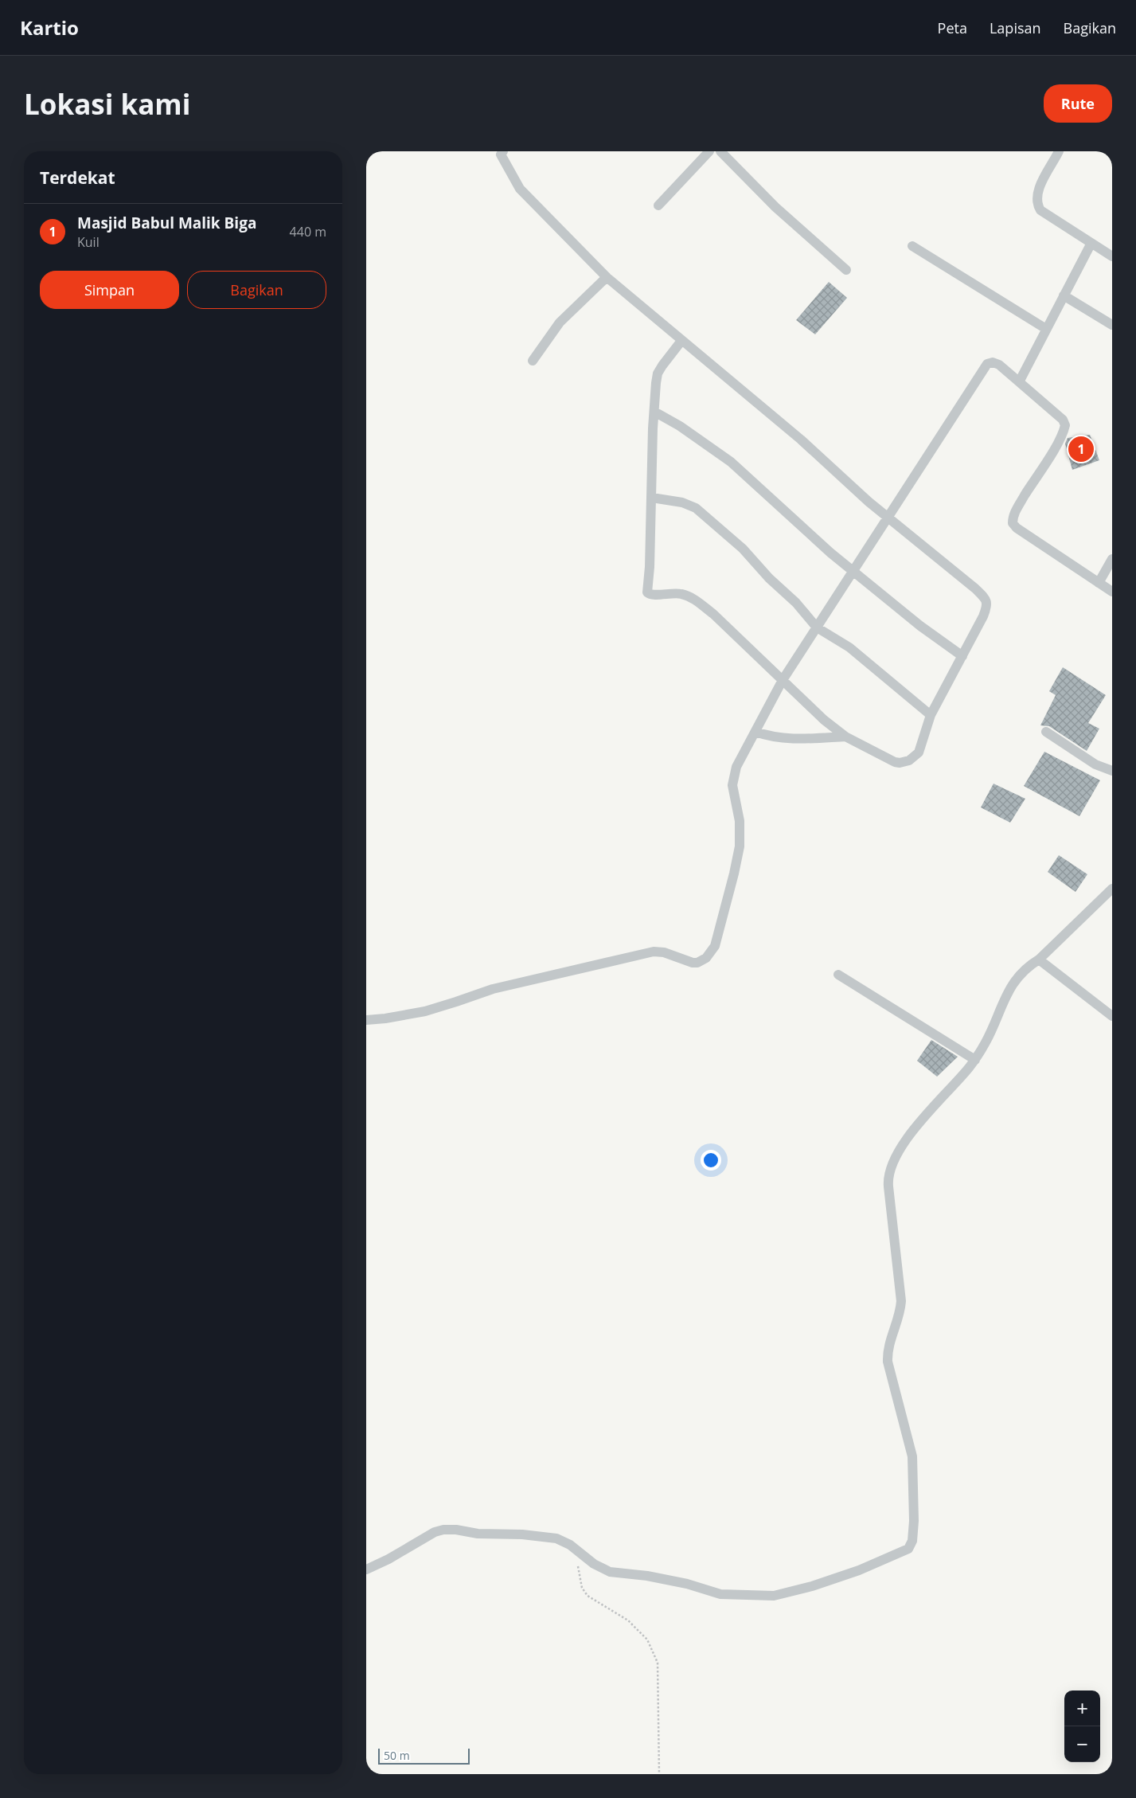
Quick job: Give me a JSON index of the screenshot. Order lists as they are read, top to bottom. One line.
{"scale_bar":"50 m","page":{"header":"Kartio","nav":["Peta","Lapisan","Bagikan"],"buttons":["Rute",["Simpan","Bagikan"]],"title":"Lokasi kami","heading":"Terdekat","list":[{"mark":"1","name":"Masjid Babul Malik Biga","note":"Kuil","value":"440 m"}],"pins":"1","map_buttons":["+","−"],"scale":"50 m"}}
